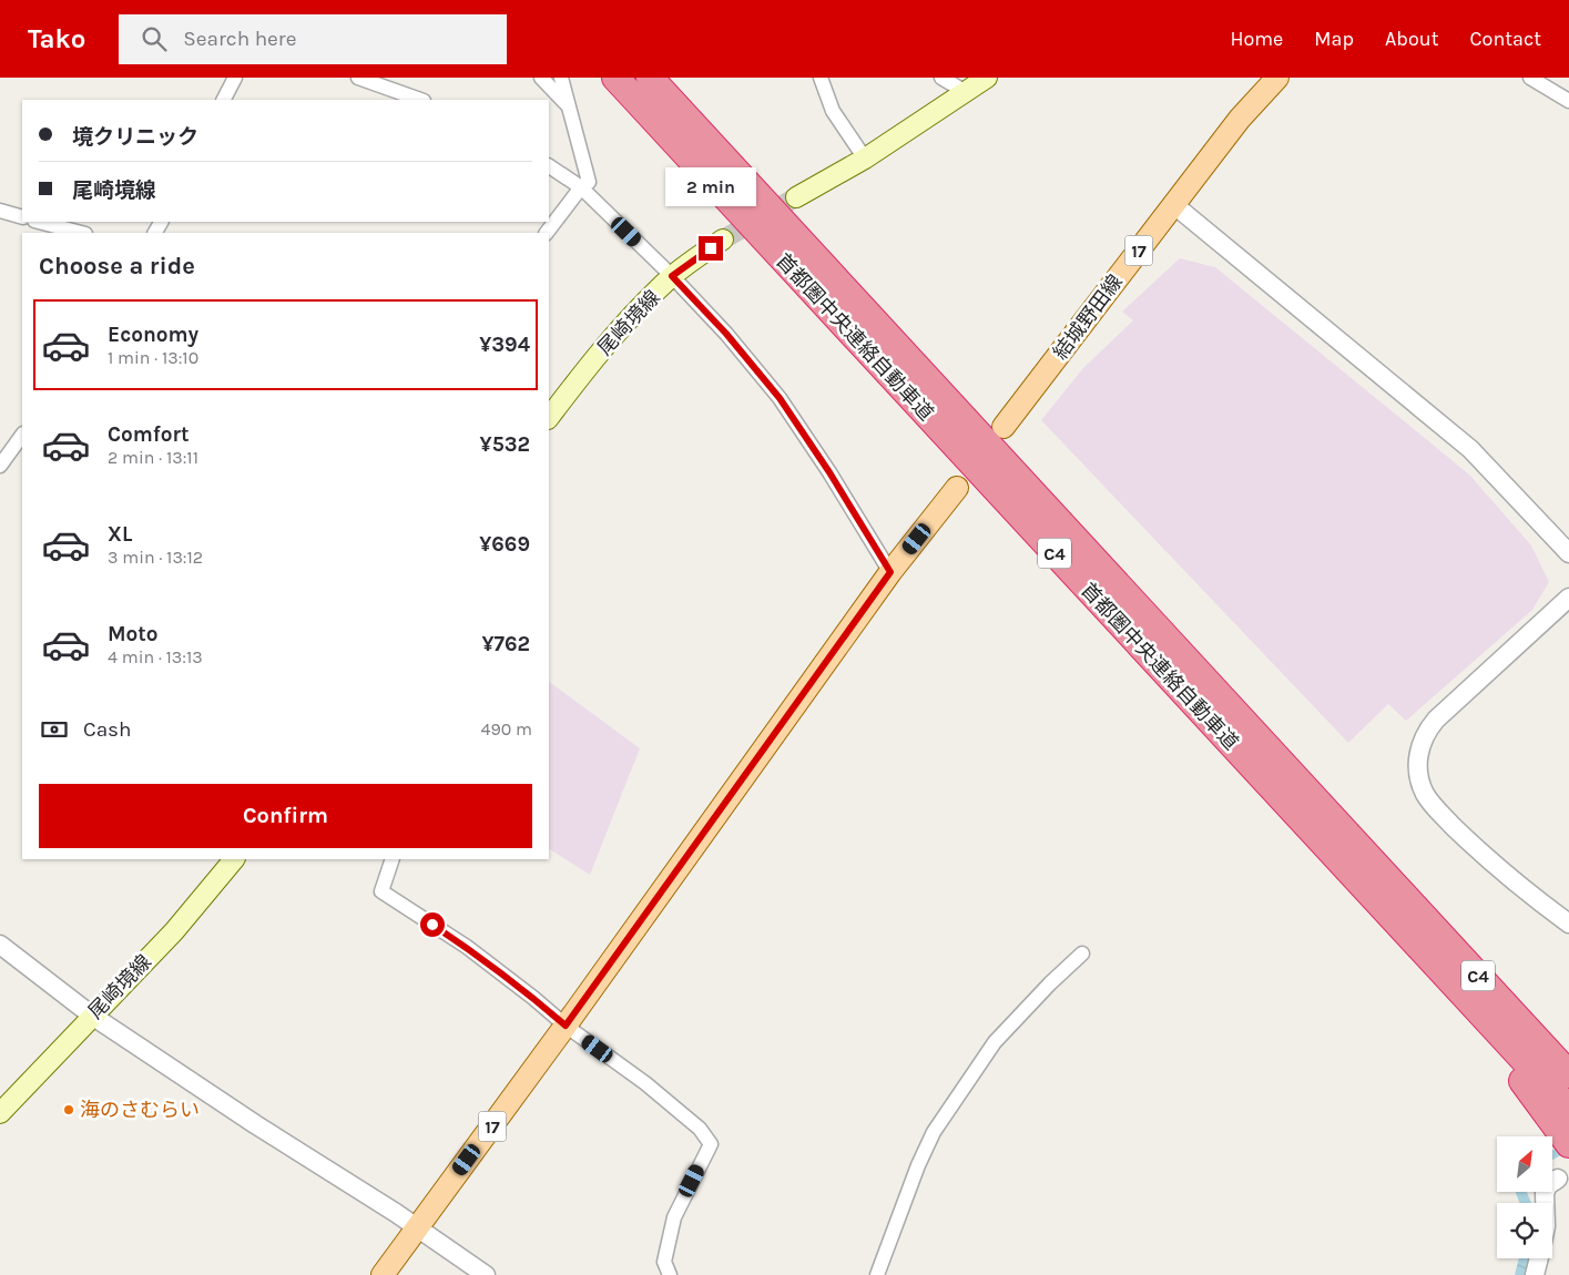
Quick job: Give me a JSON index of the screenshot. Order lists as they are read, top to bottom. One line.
{"streets":{"highway":["首都圏中央連絡自動車道","C4"],"main road":["17","結城野田線","尾崎境線"]},"places":["海のさむらい"],"north":"top right","page":{"header":"Tako","search":"Search here","nav":["Home","Map","About","Contact"],"banner":["境クリニック","尾崎境線"],"bubble":"2 min","heading":"Choose a ride","list":[{"name":"Economy","note":"1 min · 13:10","value":"¥394"},{"name":"Comfort","note":"2 min · 13:11","value":"¥532"},{"name":"XL","note":"3 min · 13:12","value":"¥669"},{"name":"Moto","note":"4 min · 13:13","value":"¥762"}],"pay":["Cash","490 m"],"buttons":"Confirm"}}
